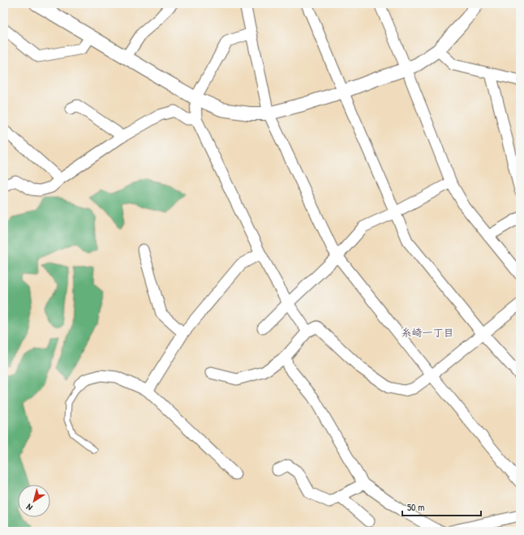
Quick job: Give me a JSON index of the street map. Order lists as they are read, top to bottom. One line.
{"districts":["糸崎一丁目"],"scale_bar":"50 m","north":"bottom left"}
